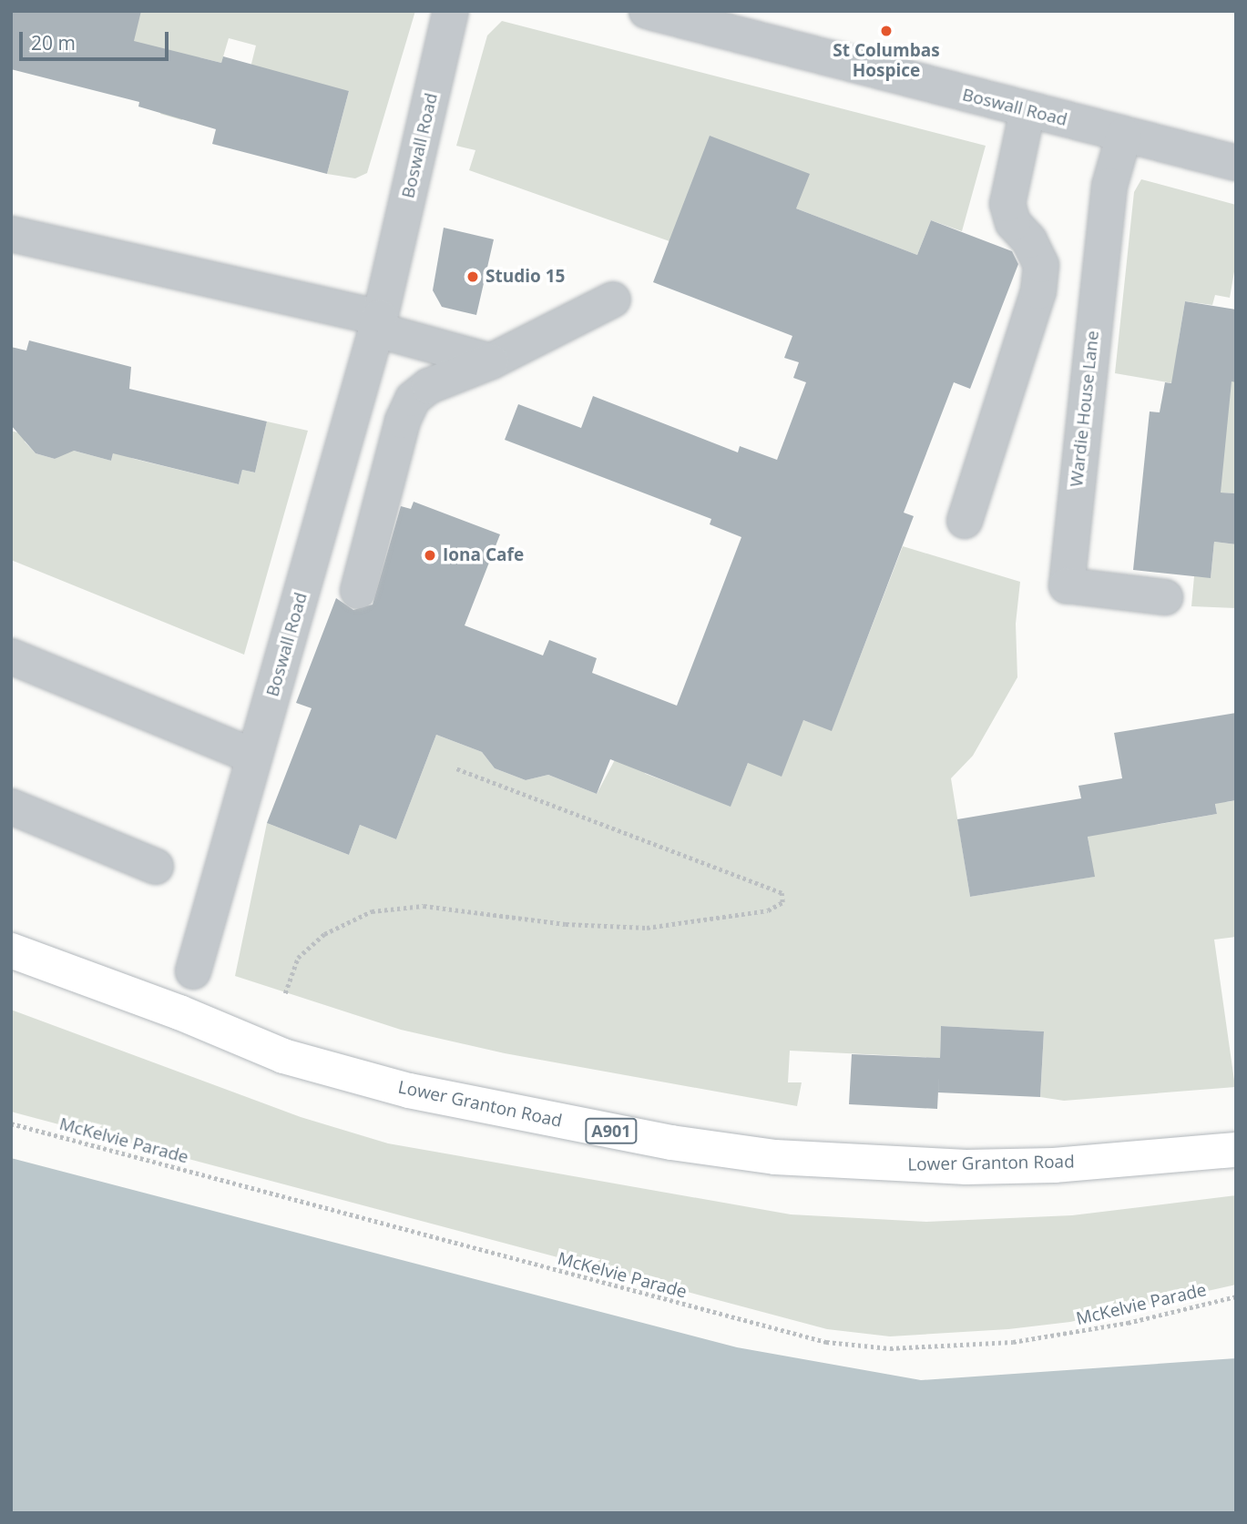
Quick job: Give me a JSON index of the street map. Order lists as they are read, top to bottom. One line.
{"streets":{"main road":["Lower Granton Road","A901"],"street":["Boswall Road","Wardie House Lane"],"path":["McKelvie Parade"]},"crossings":[["Boswall Road","Wardie House Lane"]],"places":["St Columbas Hospice","Studio 15","Iona Cafe"],"scale_bar":"20 m"}
